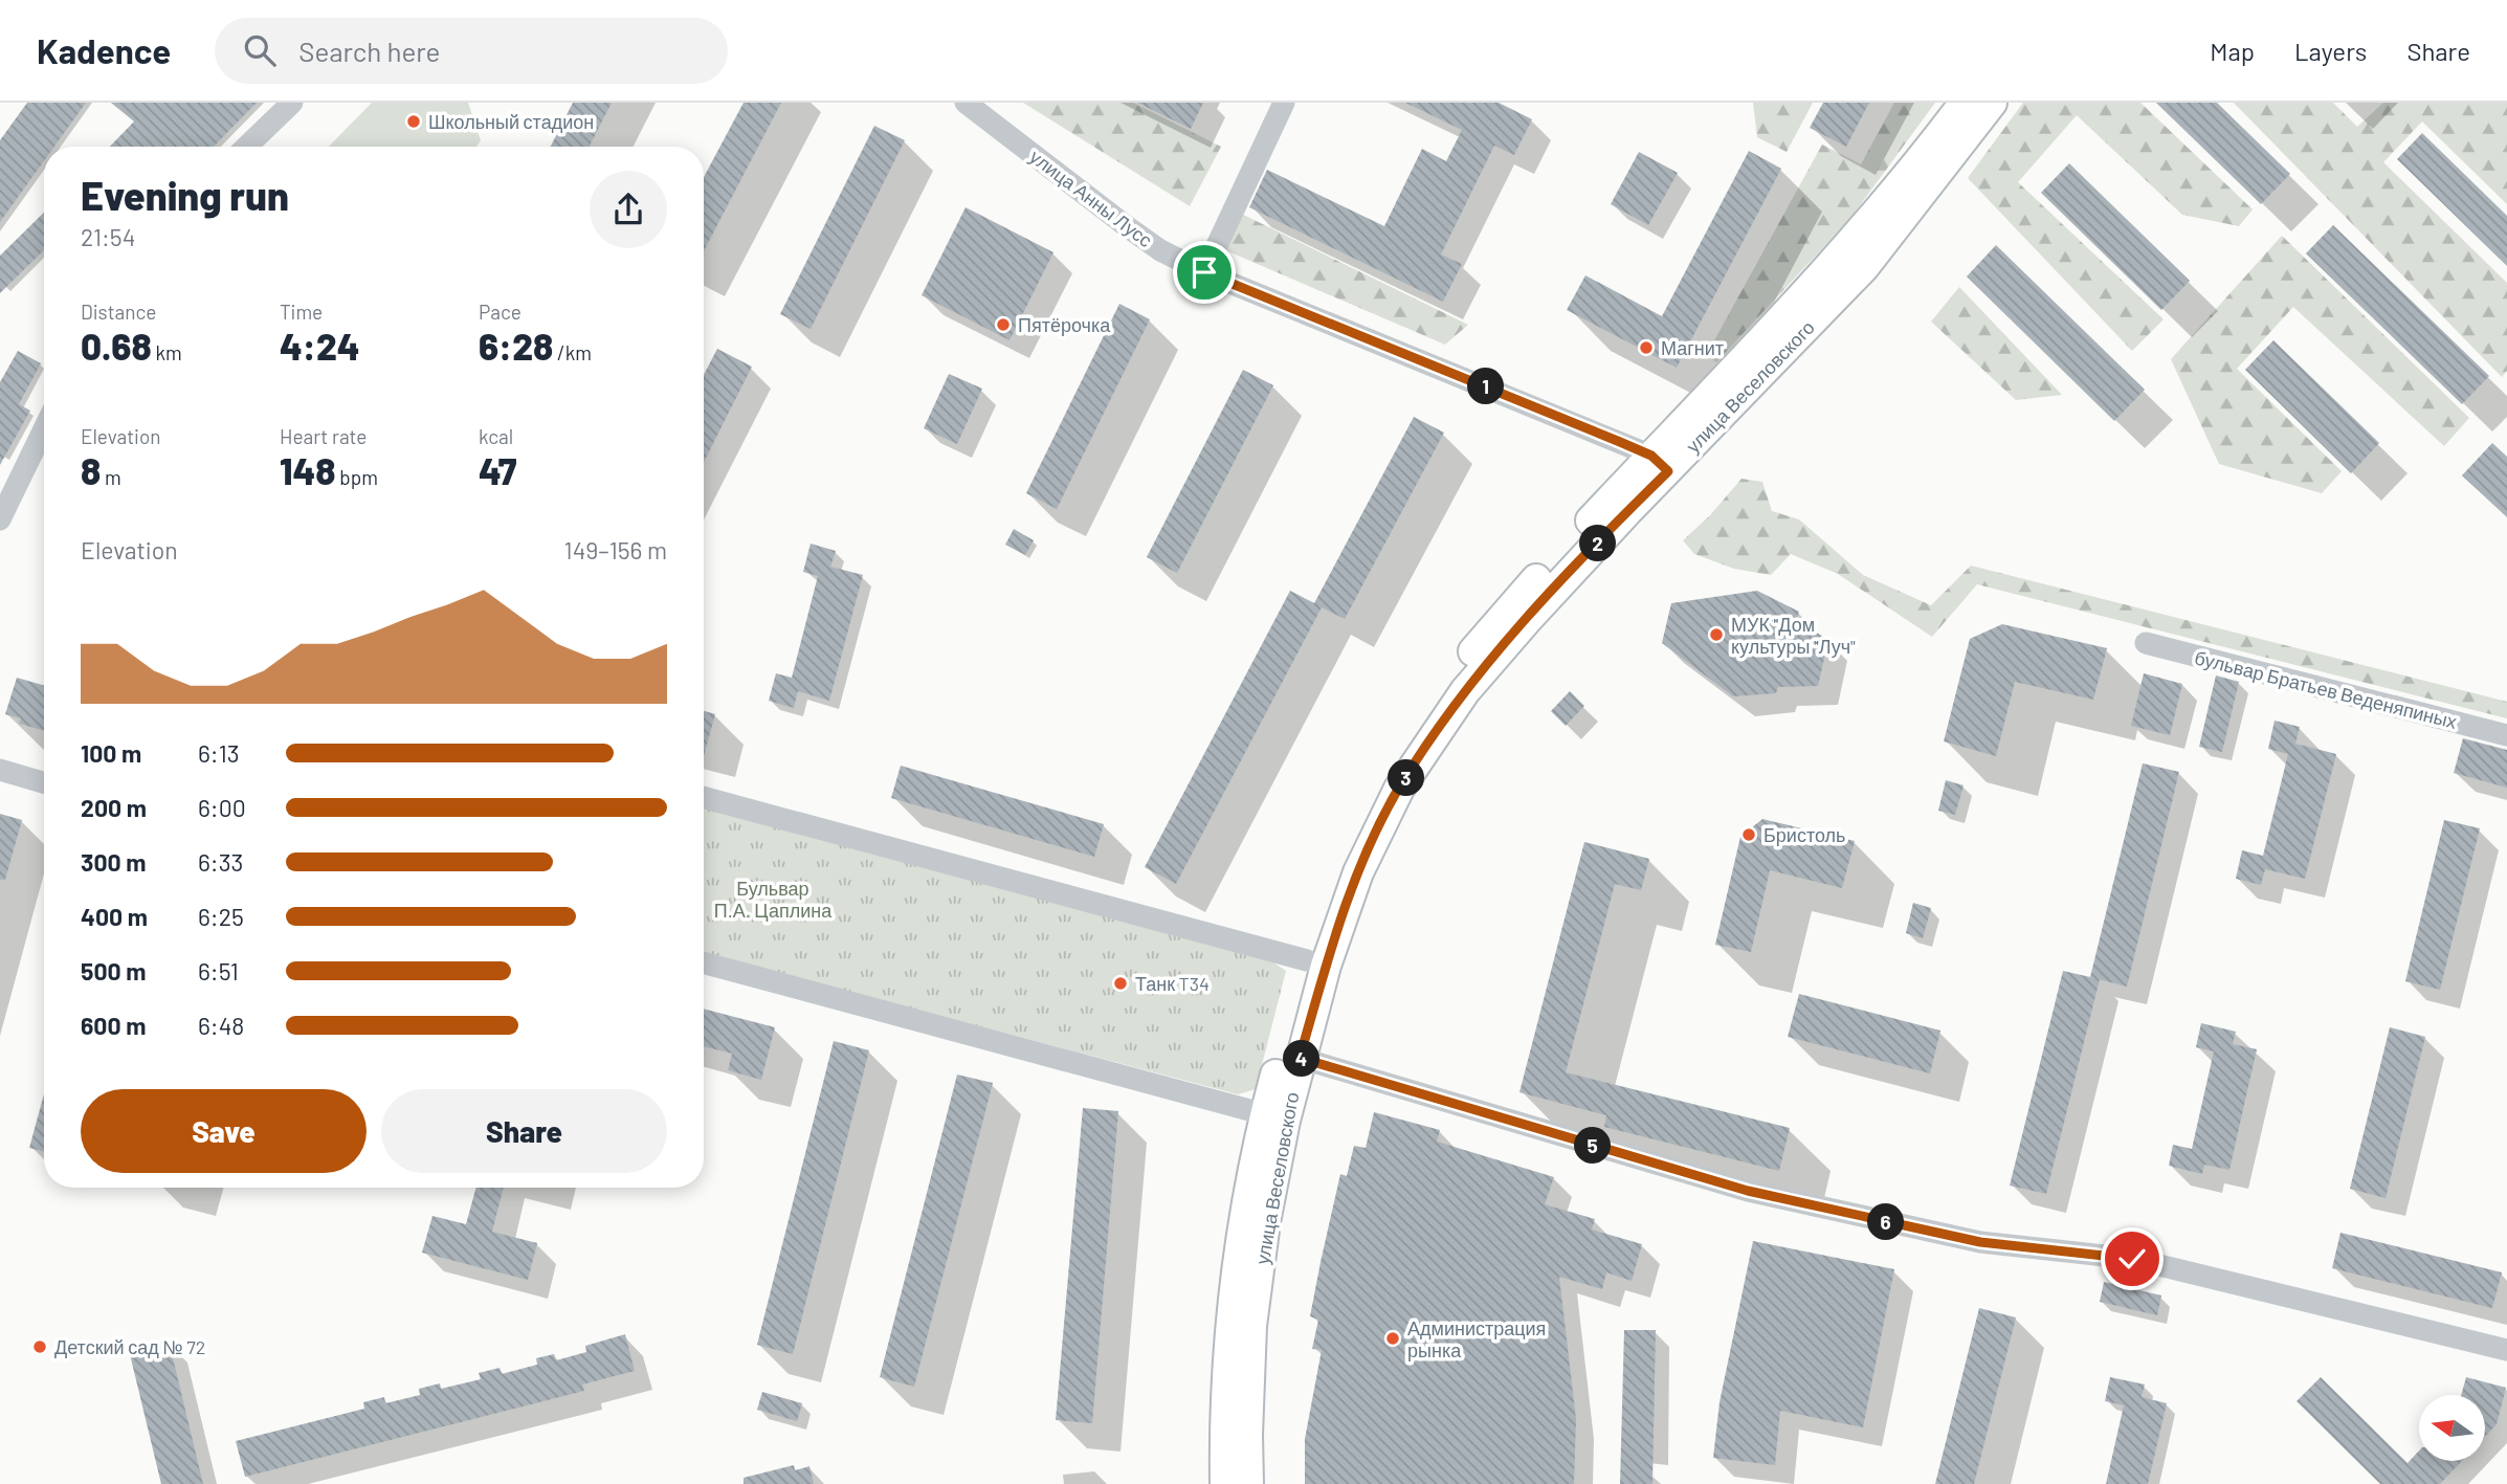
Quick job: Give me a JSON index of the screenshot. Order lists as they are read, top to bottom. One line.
{"streets":{"main road":["улица Веселовского"],"street":["улица Анны Лусс","бульвар Братьев Веденяпиных"]},"crossings":[["улица Анны Лусс","улица Веселовского"]],"parks":["Бульвар П.А. Цаплина"],"places":["Школьный стадион","Пятёрочка","Магнит","МУК \"Дом культуры \"Луч\"","Бристоль","Танк T34","Администрация рынка","Детский сад № 72"],"north":"left","page":{"header":"Kadence","search":"Search here","nav":["Map","Layers","Share"],"heading":["Evening run","21:54"],"stats":[["Distance","0.68 km"],["Time","4:24"],["Pace","6:28 /km"],["Elevation","8 m"],["Heart rate","148 bpm"],["kcal","47"]],"pins":["1","2","3","4","5","6"],"chart":["Elevation","149–156 m"],"list":[{"name":"100 m","note":"6:13"},{"name":"200 m","note":"6:00"},{"name":"300 m","note":"6:33"},{"name":"400 m","note":"6:25"},{"name":"500 m","note":"6:51"},{"name":"600 m","note":"6:48"}],"buttons":["Save","Share"]}}
